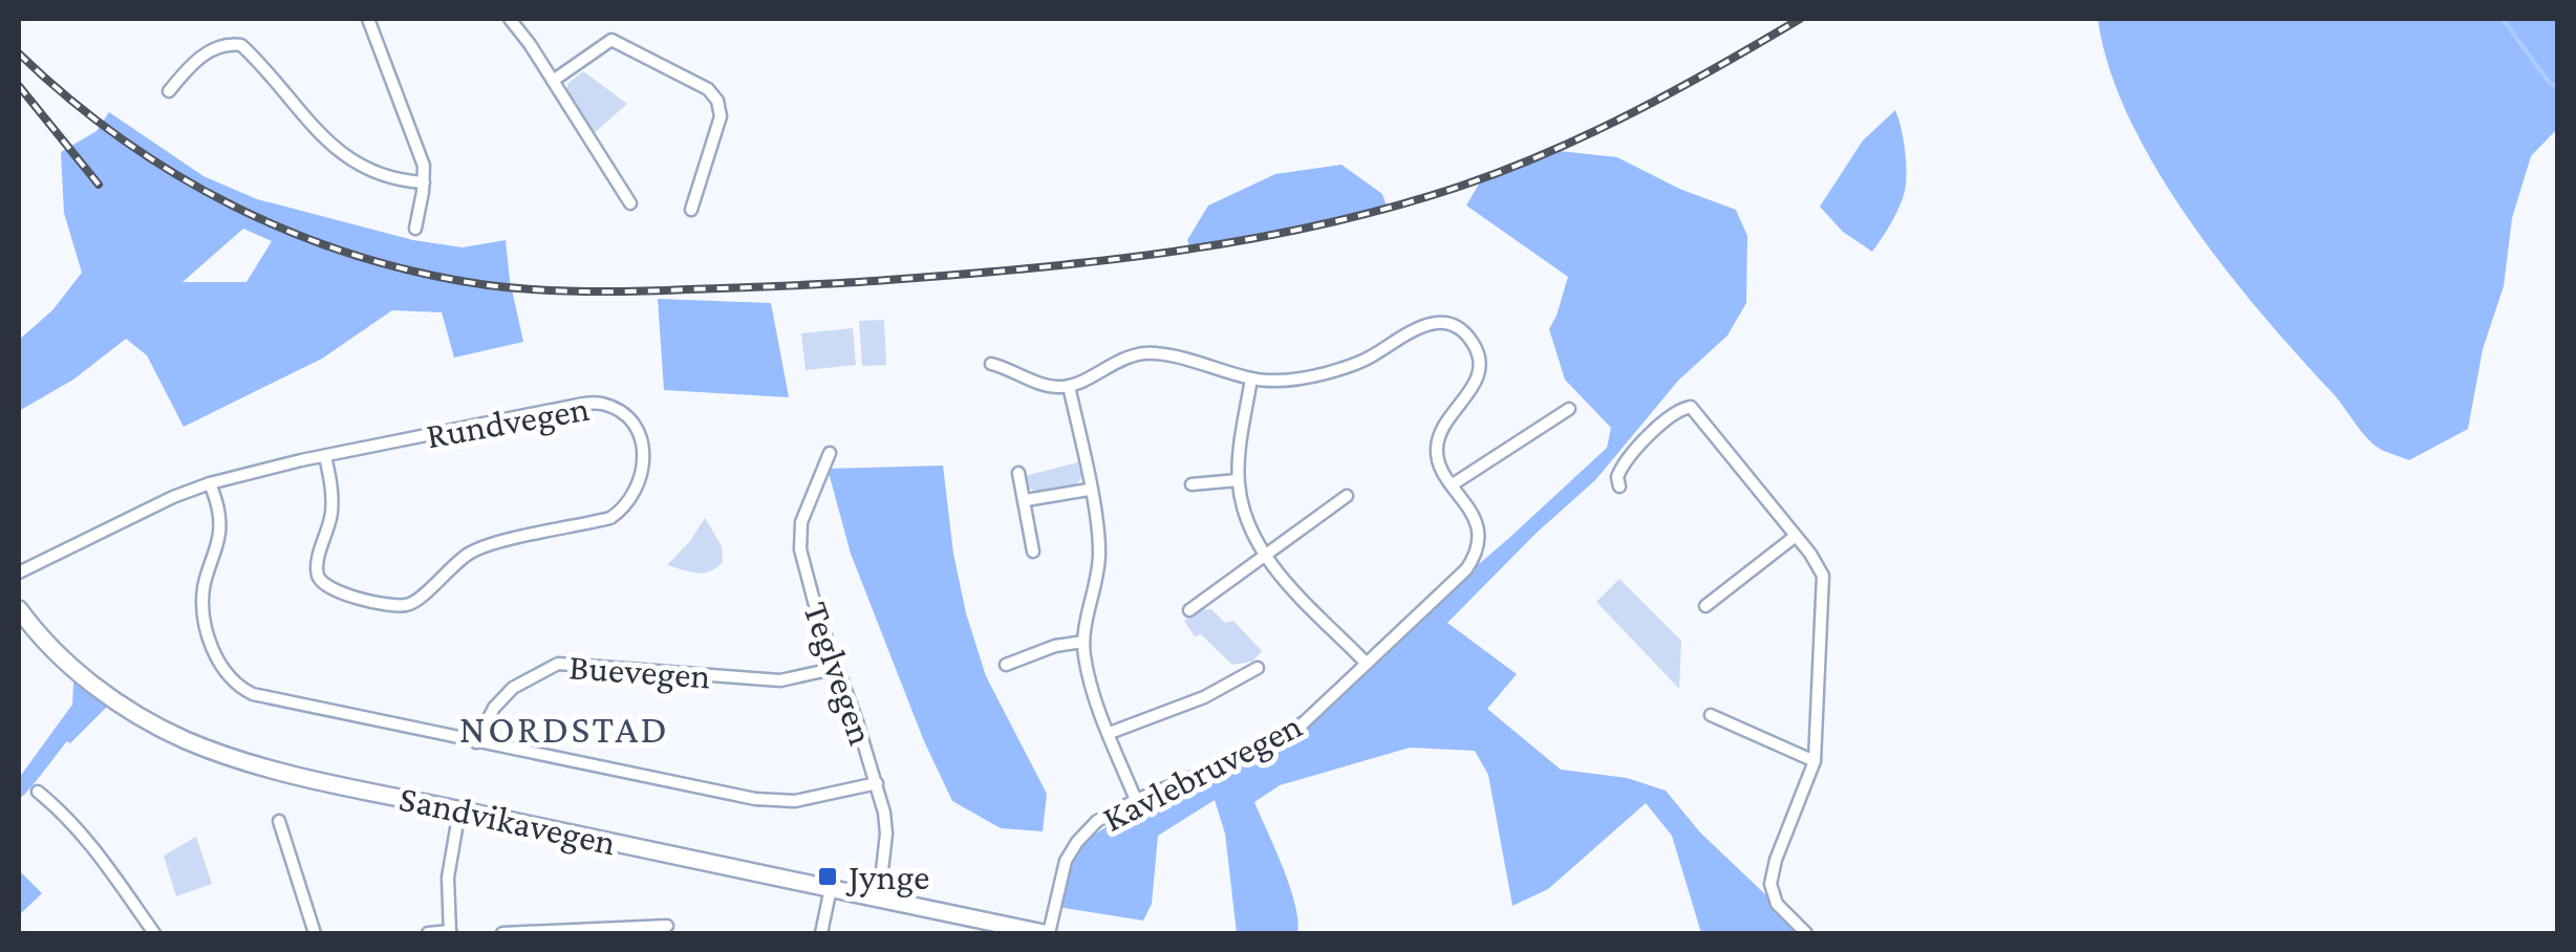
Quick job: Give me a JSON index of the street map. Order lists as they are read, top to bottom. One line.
{"streets":{"main road":["Sandvikavegen"],"street":["Rundvegen","Buevegen","Teglvegen","Kavlebruvegen"]},"crossings":[["Buevegen","Teglvegen"],["Teglvegen","Sandvikavegen"],["Kavlebruvegen","Sandvikavegen"]],"districts":["NORDSTAD"],"places":{"transit":["Jynge"]}}
